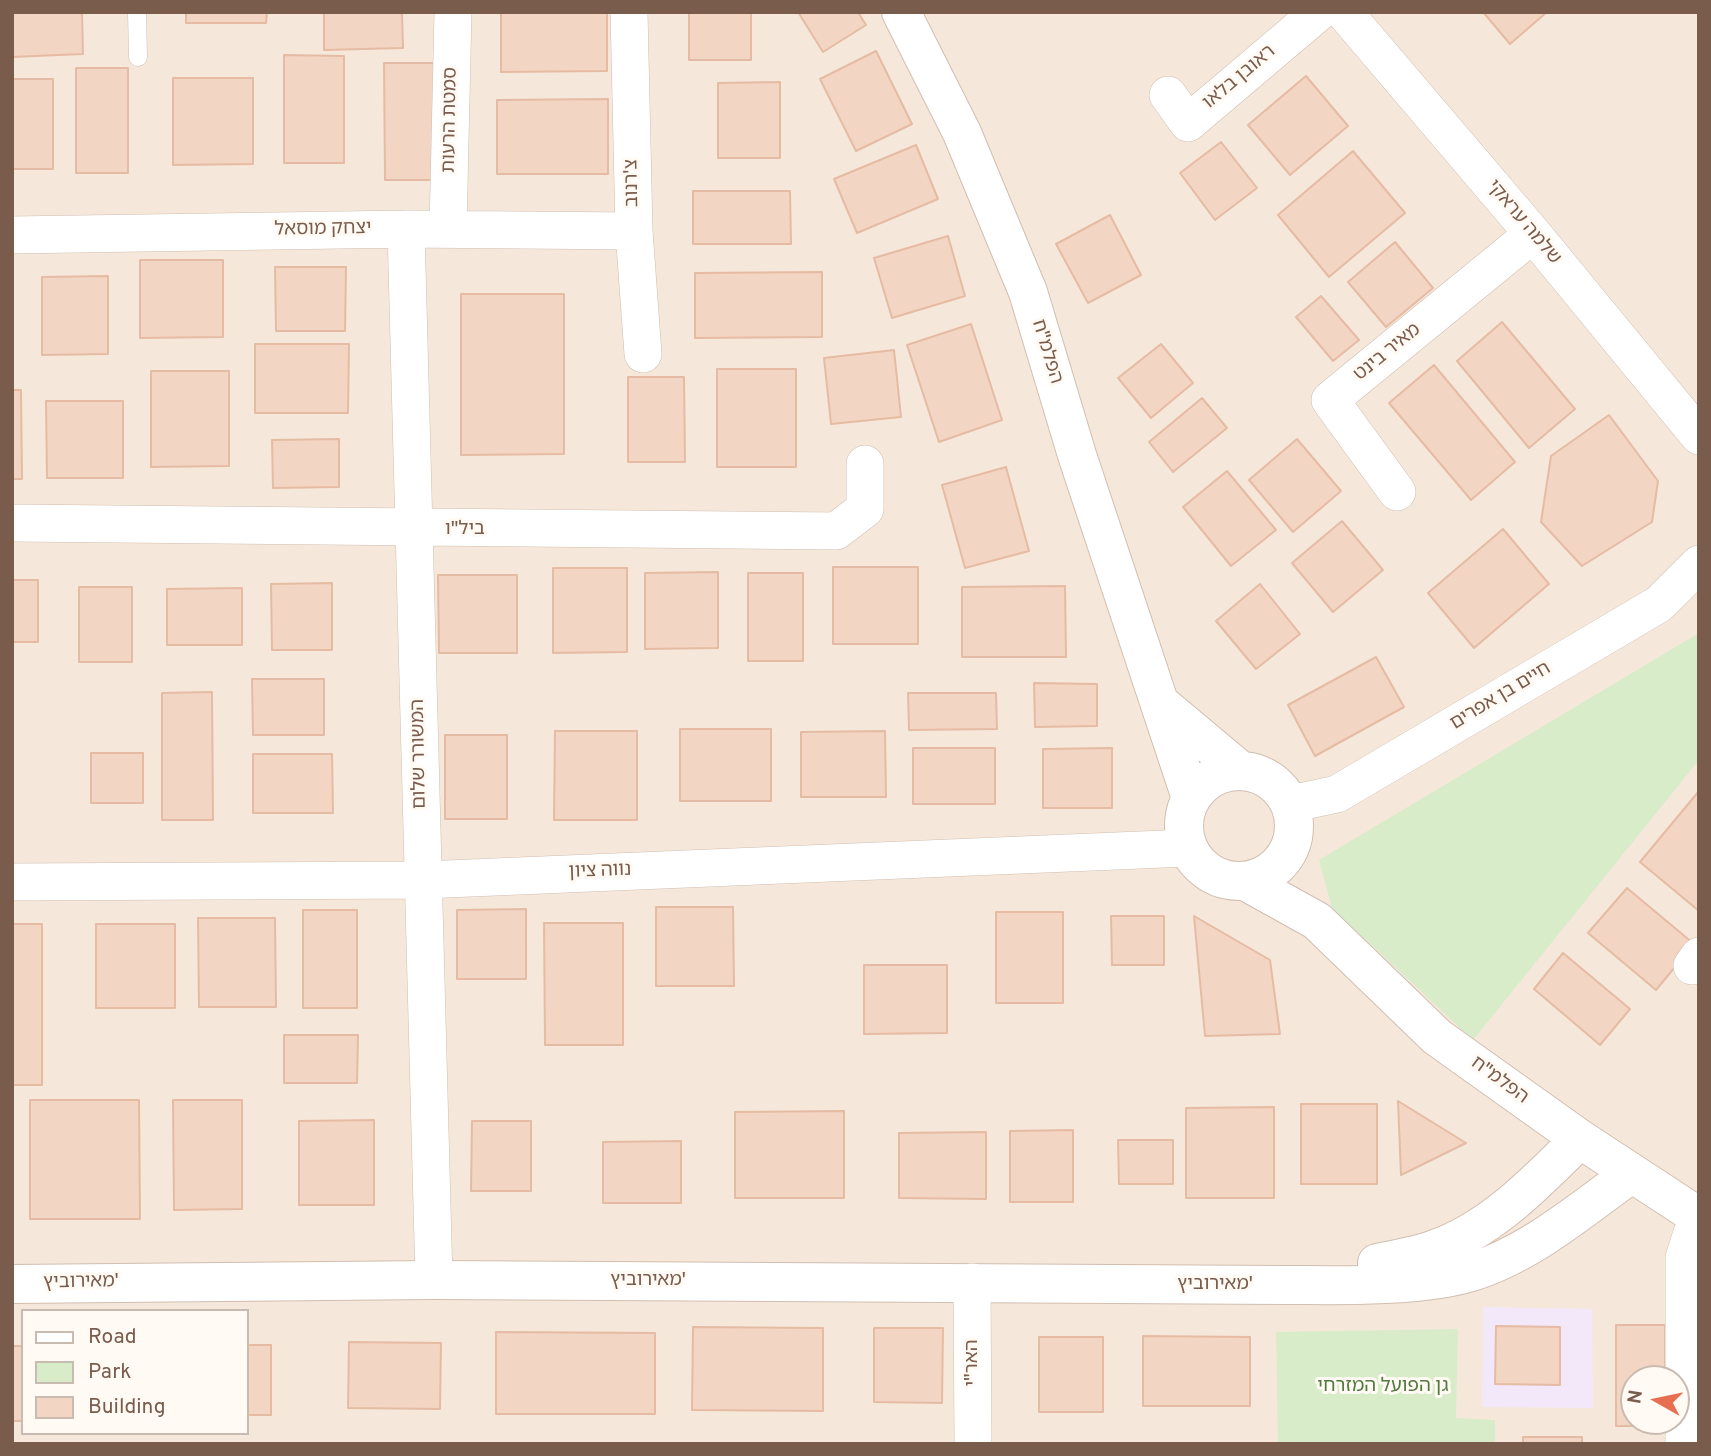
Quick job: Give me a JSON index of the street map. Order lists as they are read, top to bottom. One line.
{"streets":{"street":["ראובן בלאו","סמטת הרעות","צ'רנוב","שלמה עראקי","יצחק מוסאל","הפלמ\"ח","מאיר בינט","ביל\"ו","חיים בן אפרים","המשורר שלום","נווה ציון","מאירוביץ'","האר\"י"]},"crossings":[["סמטת הרעות","יצחק מוסאל"],["צ'רנוב","יצחק מוסאל"],["שלמה עראקי","מאיר בינט"],["יצחק מוסאל","המשורר שלום"],["הפלמ\"ח","חיים בן אפרים"],["הפלמ\"ח","נווה ציון"],["הפלמ\"ח","מאירוביץ'"],["ביל\"ו","המשורר שלום"],["חיים בן אפרים","נווה ציון"],["המשורר שלום","נווה ציון"],["המשורר שלום","מאירוביץ'"],["מאירוביץ'","האר\"י"]],"parks":["גן הפועל המזרחי"],"legend":["Road","Park","Building"],"north":"left"}
